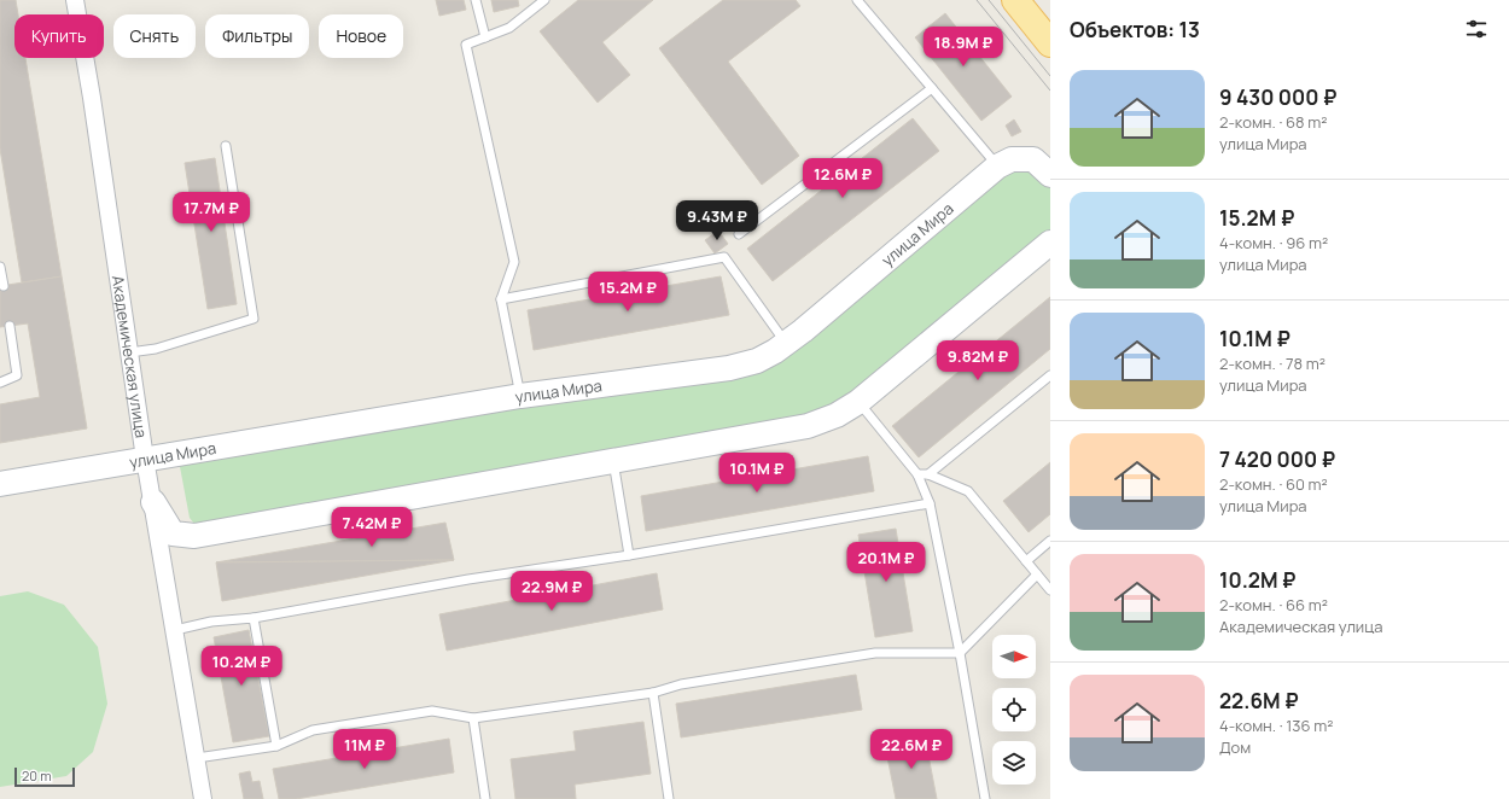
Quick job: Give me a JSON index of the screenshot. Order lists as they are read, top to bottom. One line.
{"streets":{"street":["улица Мира","Академическая улица"]},"crossings":[["улица Мира","Академическая улица"]],"scale_bar":"20 m","north":"right","page":{"heading":"Объектов: 13","chip":["Купить","Снять","Фильтры","Новое"],"price":["18.9M ₽","12.6M ₽","17.7M ₽","9.43M ₽","15.2M ₽","9.82M ₽","10.1M ₽","7.42M ₽","20.1M ₽","22.9M ₽","10.2M ₽","11M ₽","22.6M ₽"],"list":[{"name":"9 430 000 ₽","note":"2-комн. · 68 m² · улица Мира"},{"name":"15.2M ₽","note":"4-комн. · 96 m² · улица Мира"},{"name":"10.1M ₽","note":"2-комн. · 78 m² · улица Мира"},{"name":"7 420 000 ₽","note":"2-комн. · 60 m² · улица Мира"},{"name":"10.2M ₽","note":"2-комн. · 66 m² · Академическая улица"},{"name":"22.6M ₽","note":"4-комн. · 136 m² · Дом"}],"scale":"20 m"}}
